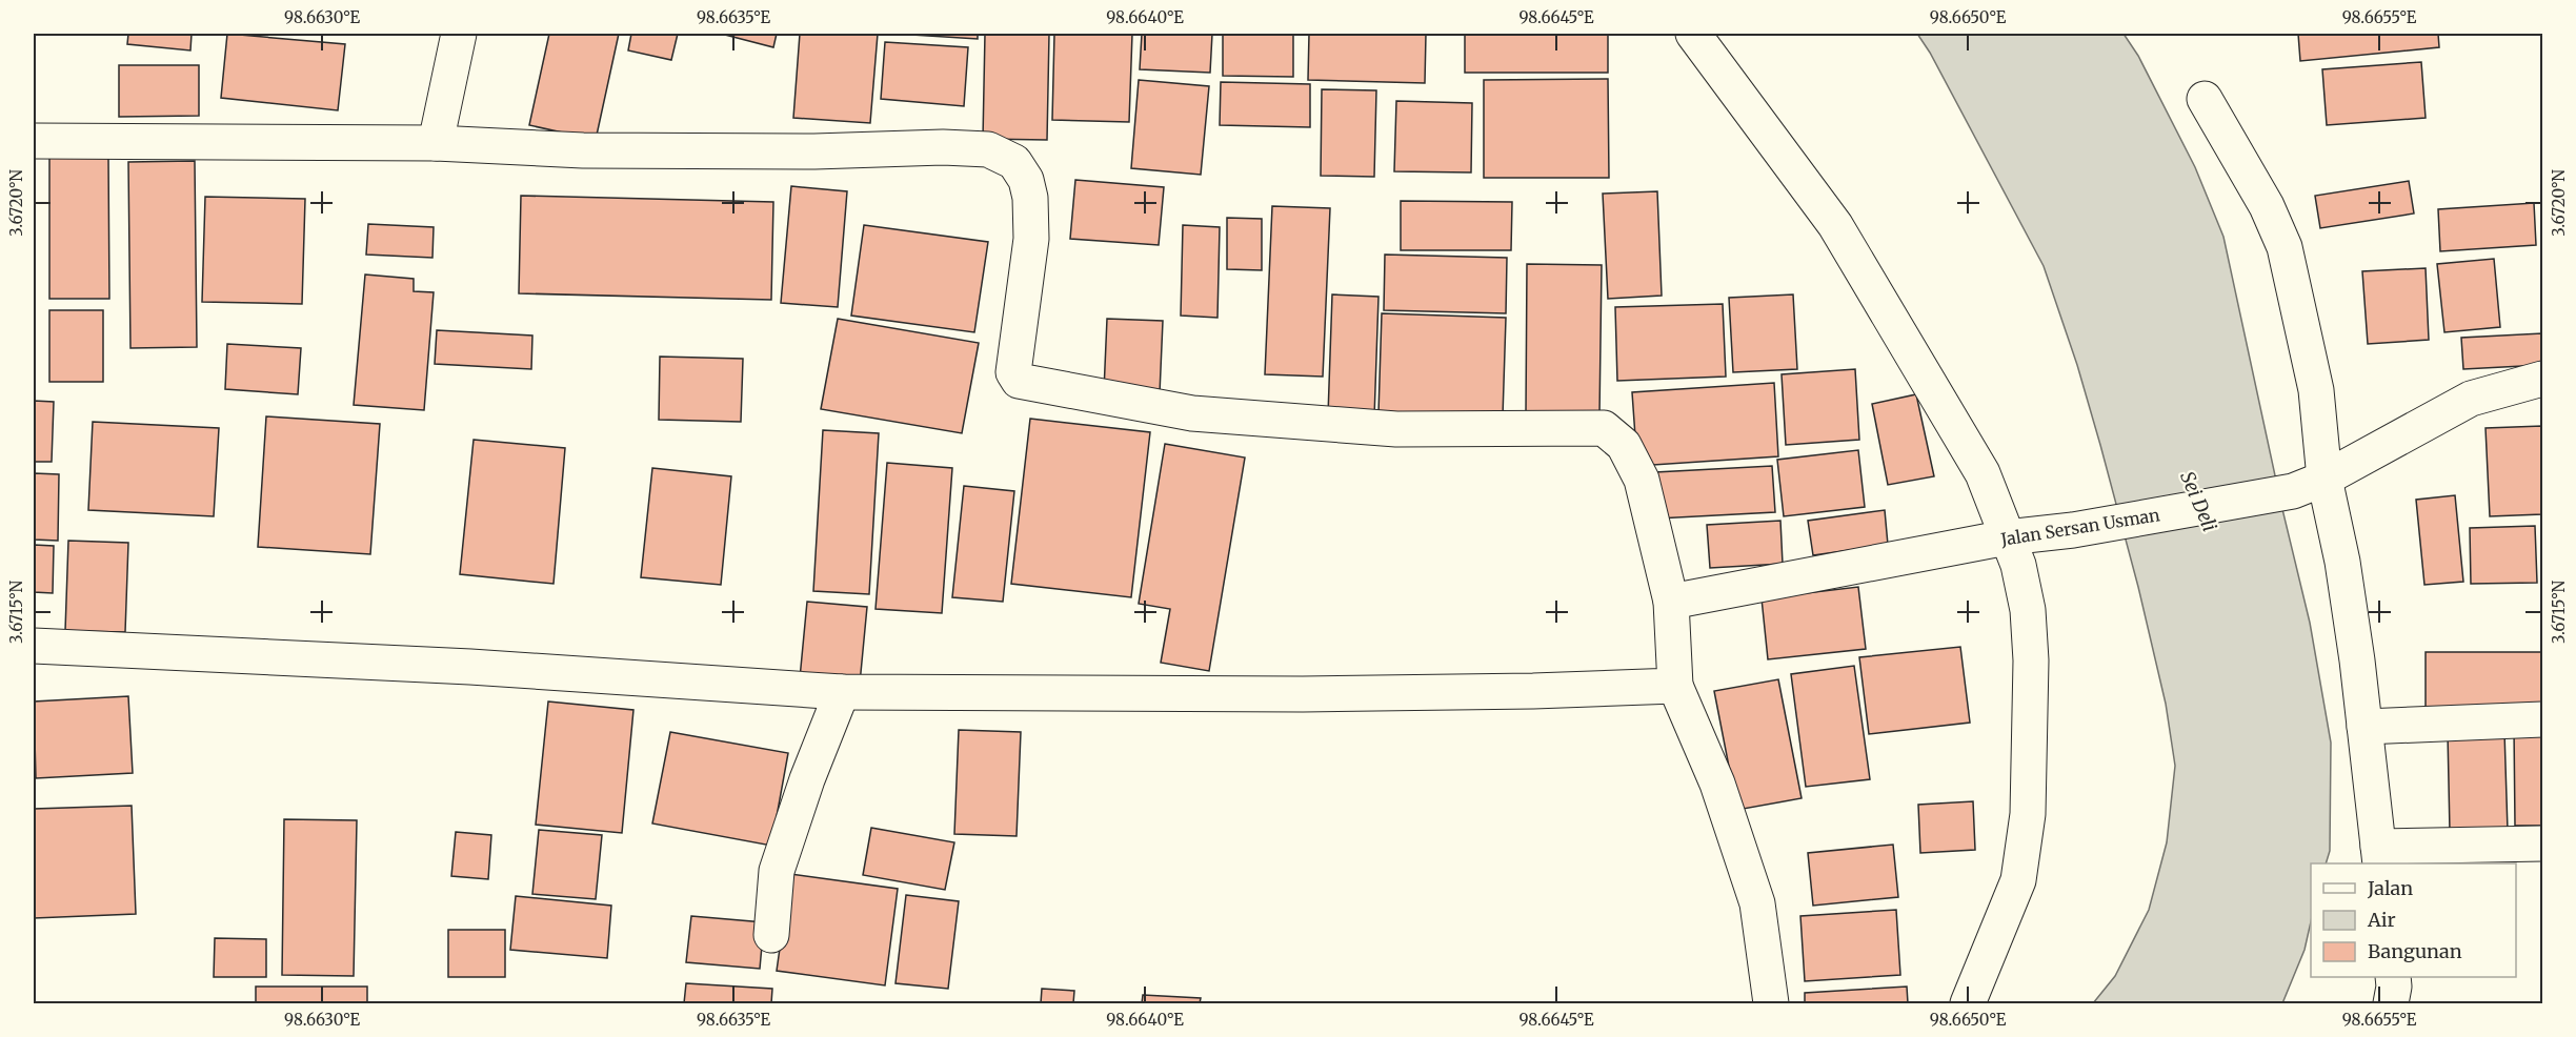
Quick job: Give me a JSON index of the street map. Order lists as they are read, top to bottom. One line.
{"streets":{"street":["Jalan Sersan Usman"]},"water":["Sei Deli"],"legend":["Jalan","Air","Bangunan"],"coordinates":["98.6630°E","98.6635°E","98.6640°E","98.6645°E","98.6650°E","98.6655°E","3.6720°N","3.6715°N"]}
